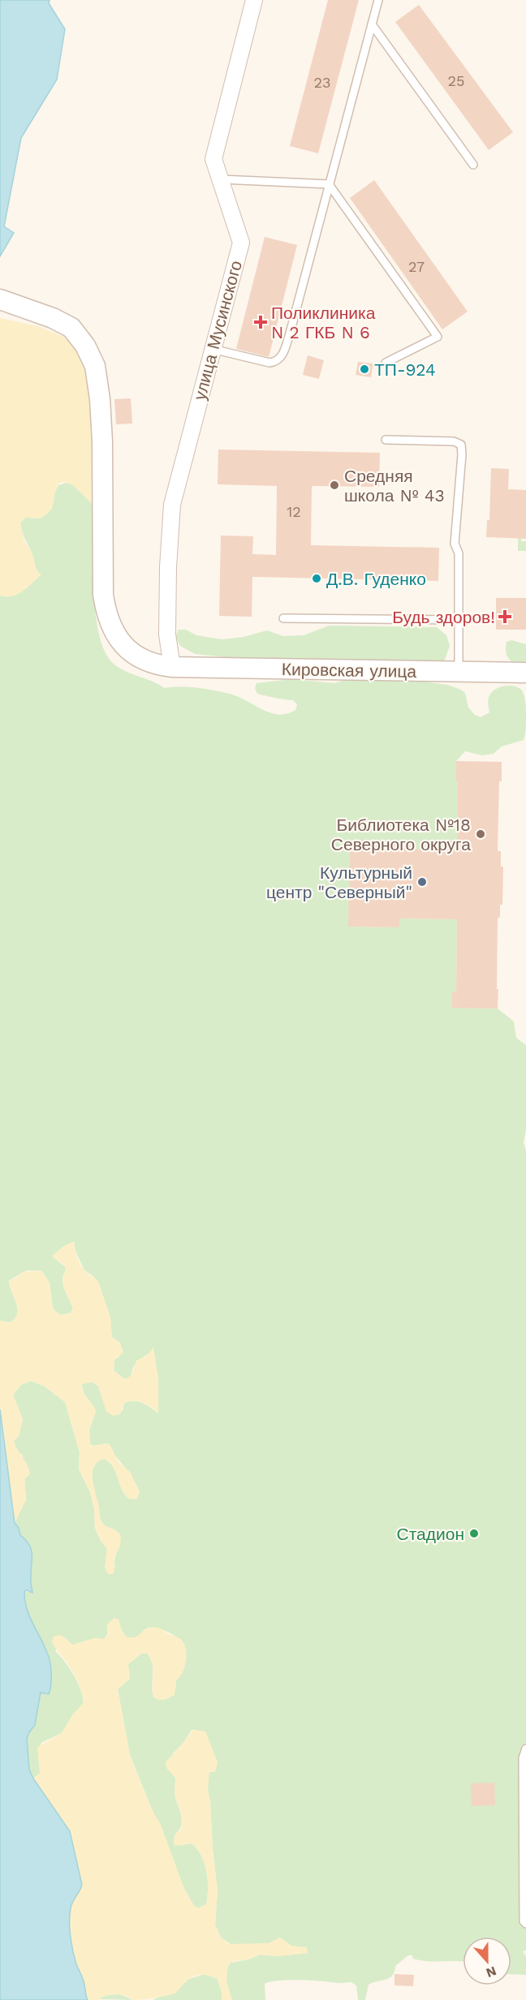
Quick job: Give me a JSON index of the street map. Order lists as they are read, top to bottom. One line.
{"streets":{"street":["улица Мусинского","Кировская улица"]},"crossings":[["улица Мусинского","Кировская улица"]],"places":{"health":["Поликлиника N 2 ГКБ N 6","Будь здоров!"],"other":["ТП-924","Средняя школа № 43","Д.В. Гуденко","Библиотека №18 Северного округа","Культурный центр \"Северный\"","Стадион"]},"house_numbers":["25","23","27","12"],"north":"bottom"}
